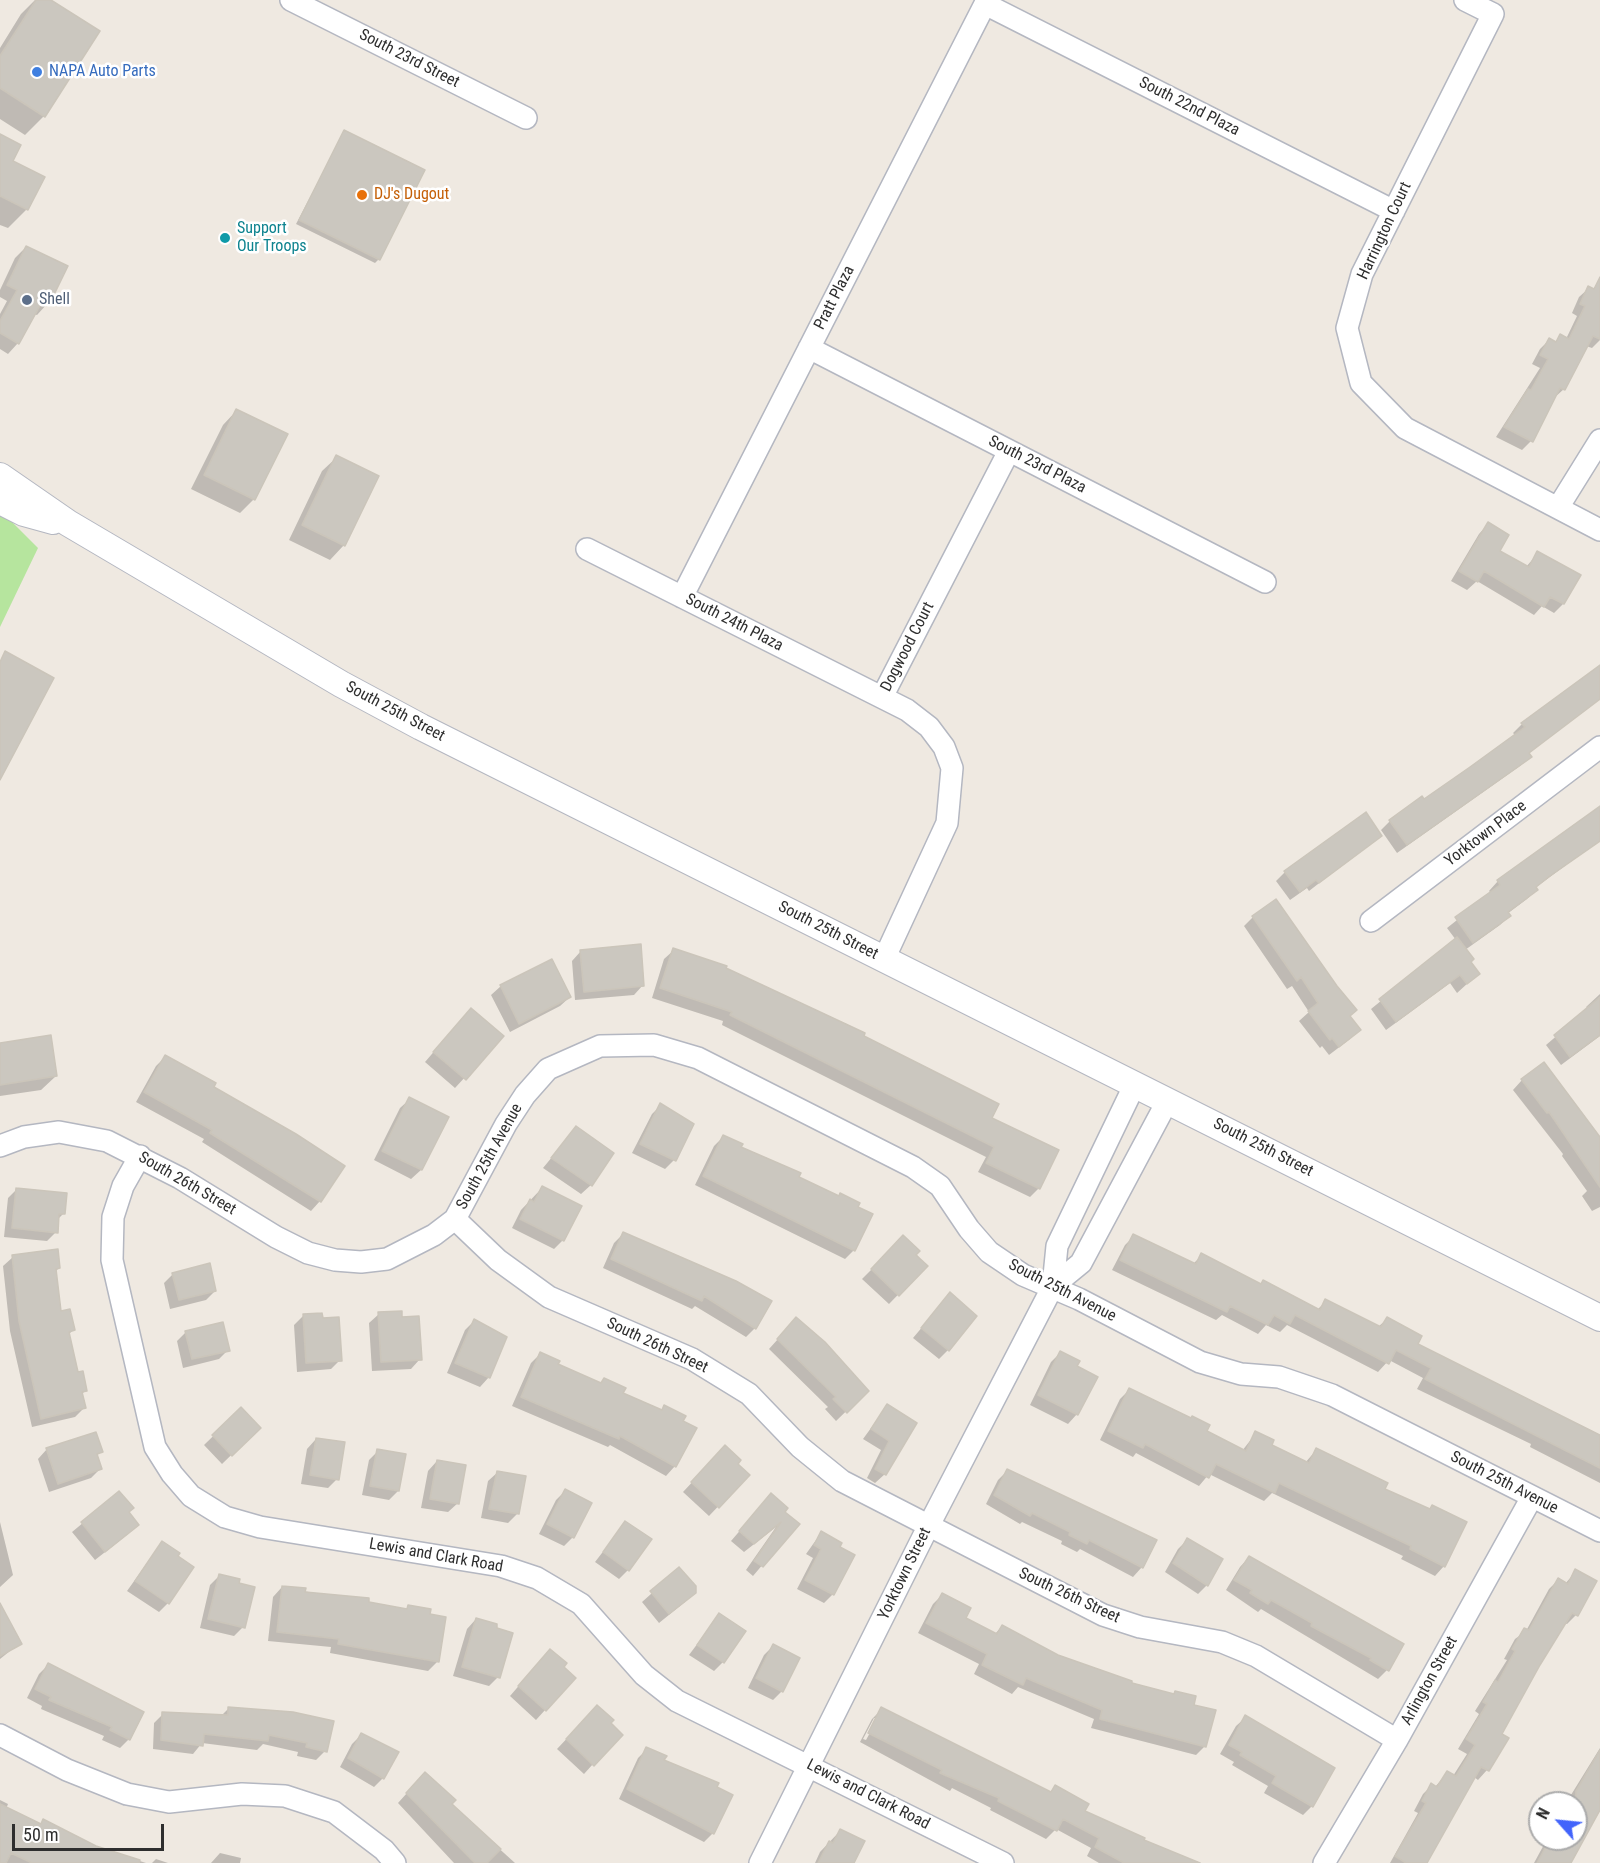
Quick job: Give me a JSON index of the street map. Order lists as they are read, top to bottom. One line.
{"streets":{"street":["South 23rd Street","South 22nd Plaza","Harrington Court","Pratt Plaza","South 23rd Plaza","South 24th Plaza","Dogwood Court","South 25th Street","Yorktown Place","South 25th Avenue","South 26th Street","Lewis and Clark Road","Yorktown Street","Arlington Street"]},"crossings":[["South 22nd Plaza","Harrington Court"],["South 22nd Plaza","Pratt Plaza"],["Pratt Plaza","South 23rd Plaza"],["Pratt Plaza","South 24th Plaza"],["South 23rd Plaza","Dogwood Court"],["South 24th Plaza","Dogwood Court"],["Dogwood Court","South 25th Street"],["South 25th Street","Yorktown Street"],["South 25th Avenue","South 26th Street"],["South 25th Avenue","Yorktown Street"],["South 25th Avenue","Arlington Street"],["South 26th Street","Lewis and Clark Road"],["South 26th Street","Yorktown Street"],["South 26th Street","Arlington Street"],["Lewis and Clark Road","Yorktown Street"]],"places":["NAPA Auto Parts","DJ's Dugout","Support Our Troops","Shell"],"scale_bar":"50 m","north":"top left"}
